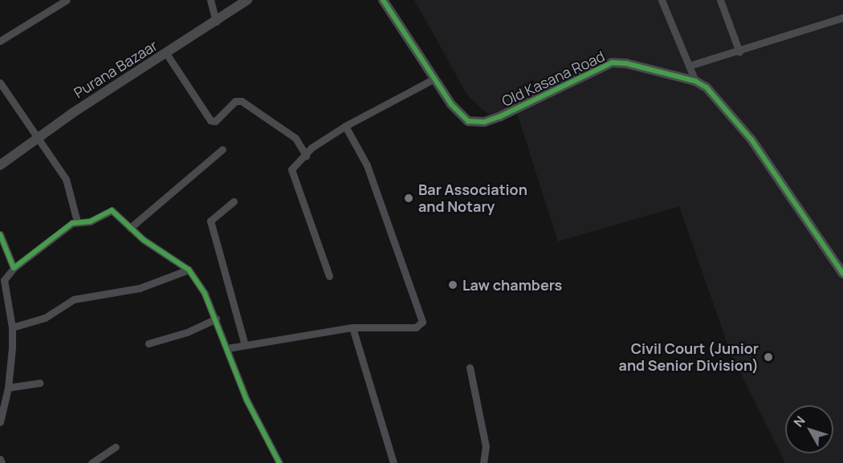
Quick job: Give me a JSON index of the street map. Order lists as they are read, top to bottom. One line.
{"streets":{"street":["Purana Bazaar","Old Kasana Road"]},"places":["Bar Association and Notary","Law chambers","Civil Court (Junior and Senior Division)"],"north":"top left"}
